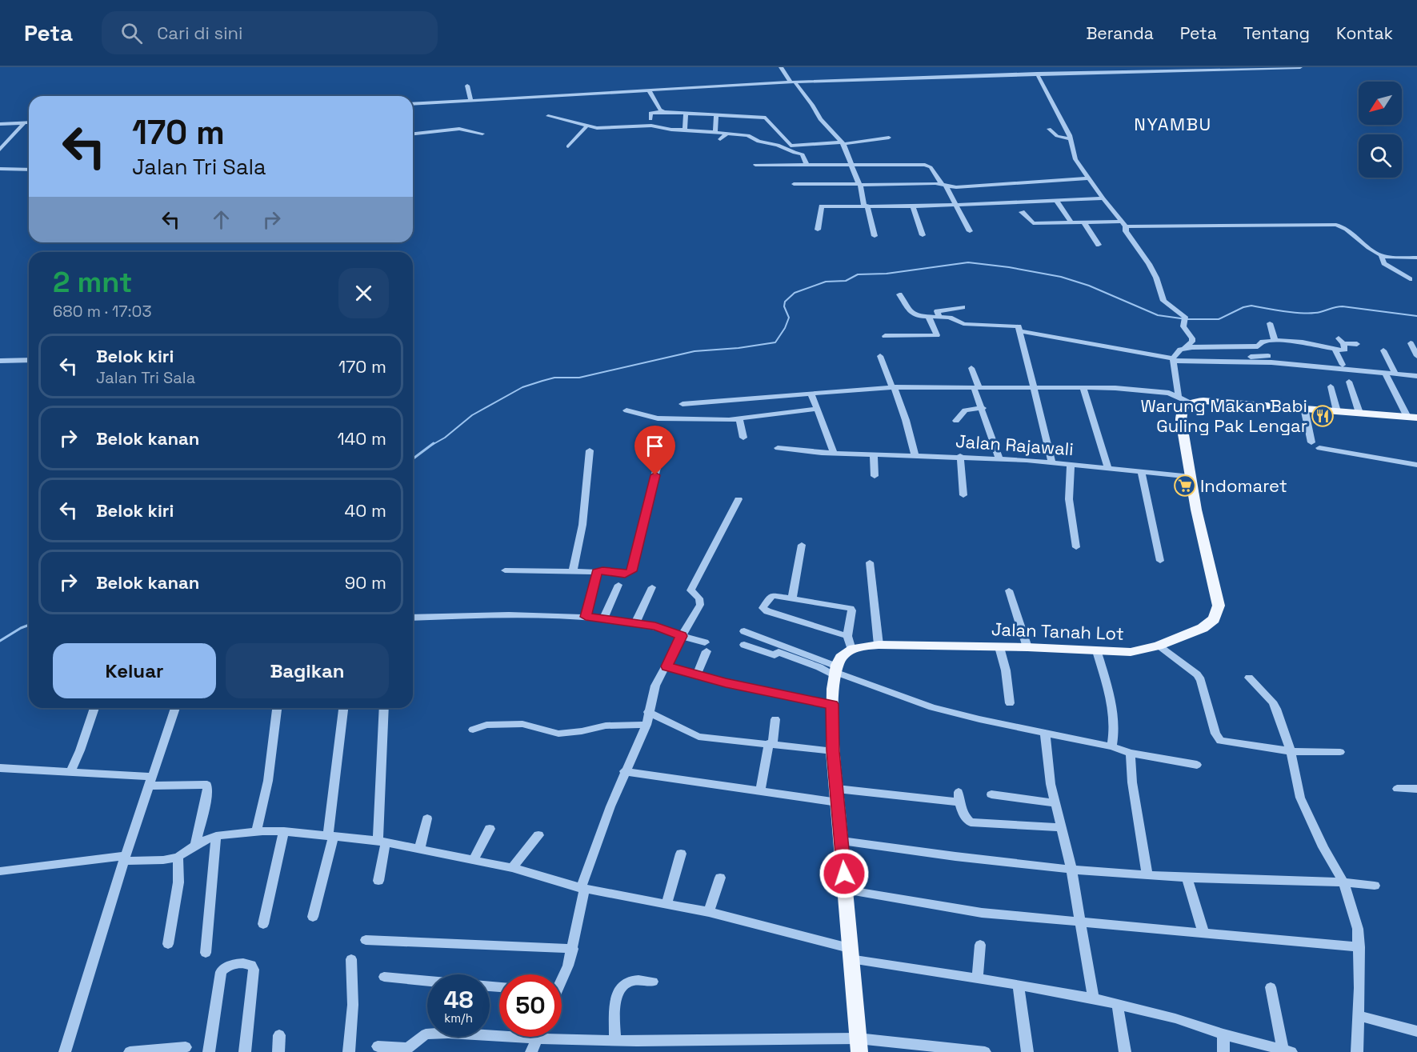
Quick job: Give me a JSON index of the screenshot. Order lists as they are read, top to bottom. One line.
{"streets":{"main road":["Jalan Tanah Lot"],"street":["Jalan Rajawali"]},"crossings":[["Jalan Rajawali","Jalan Tanah Lot"]],"districts":["NYAMBU"],"places":{"restaurant":["Warung Makan Babi Guling Pak Lengar"],"supermarket":["Indomaret"]},"north":"bottom left","page":{"header":"Peta","search":"Cari di sini","nav":["Beranda","Peta","Tentang","Kontak"],"turn":["170 m","Jalan Tri Sala"],"heading":["2 mnt","680 m · 17:03"],"list":[{"name":"Belok kiri","note":"Jalan Tri Sala","value":"170 m"},{"name":"Belok kanan","value":"140 m"},{"name":"Belok kiri","value":"40 m"},{"name":"Belok kanan","value":"90 m"}],"buttons":["Keluar","Bagikan"],"speed":"48 km/h","limit":"50"}}
